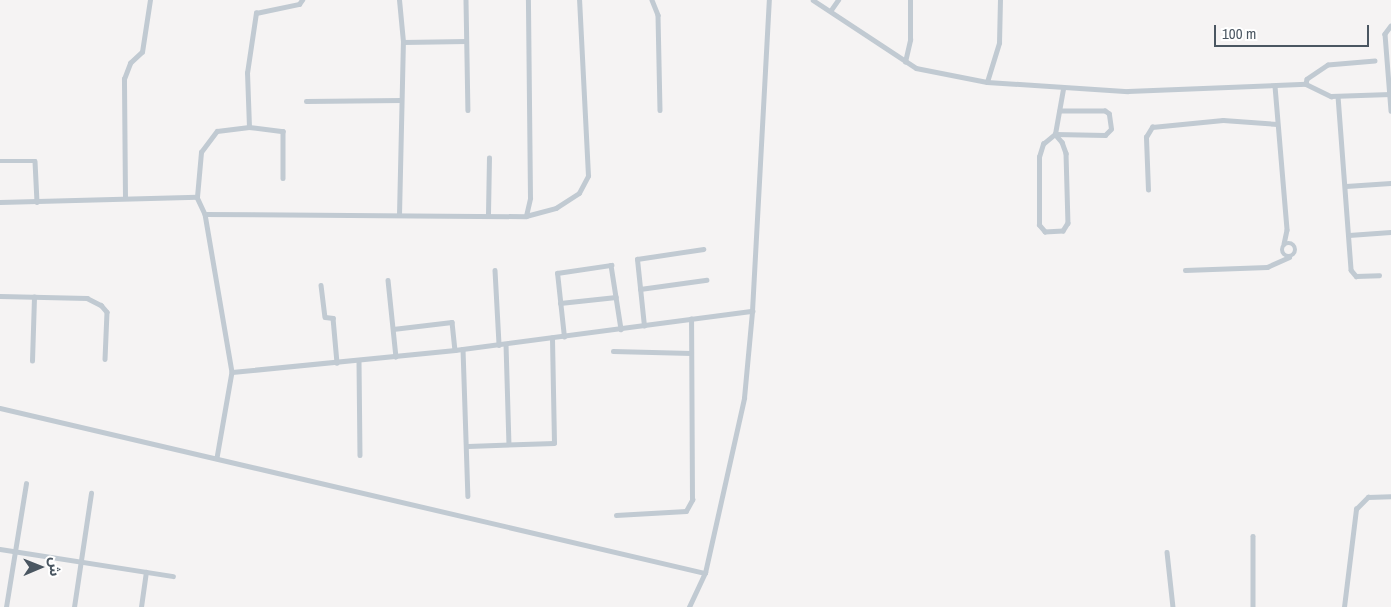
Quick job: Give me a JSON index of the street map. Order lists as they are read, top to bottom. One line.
{"scale_bar":"100 m","north":"right"}
